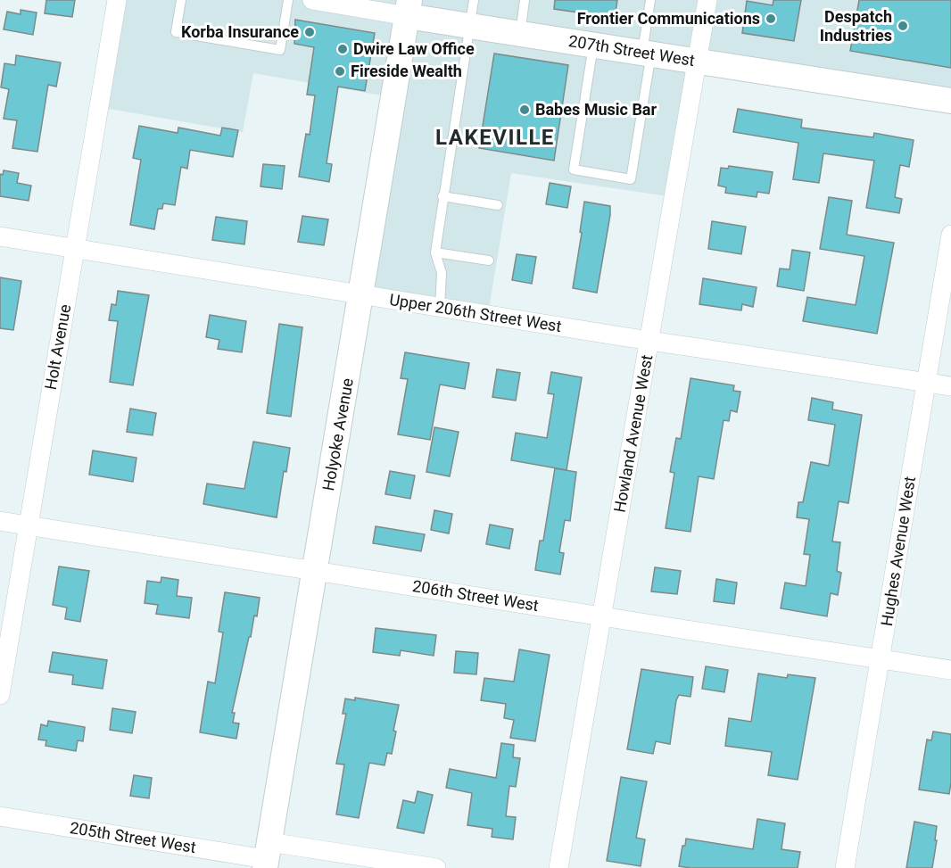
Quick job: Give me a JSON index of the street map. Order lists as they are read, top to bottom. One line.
{"streets":{"street":["207th Street West","Upper 206th Street West","Holt Avenue","Howland Avenue West","Holyoke Avenue","Hughes Avenue West","206th Street West","205th Street West"]},"crossings":[["207th Street West","Howland Avenue West"],["207th Street West","Holyoke Avenue"],["Upper 206th Street West","Holt Avenue"],["Upper 206th Street West","Howland Avenue West"],["Upper 206th Street West","Holyoke Avenue"],["Upper 206th Street West","Hughes Avenue West"],["Holt Avenue","206th Street West"],["Howland Avenue West","206th Street West"],["Holyoke Avenue","206th Street West"],["Holyoke Avenue","205th Street West"],["Hughes Avenue West","206th Street West"]],"districts":["LAKEVILLE"],"places":["Frontier Communications","Despatch Industries","Korba Insurance","Dwire Law Office","Fireside Wealth","Babes Music Bar"]}
